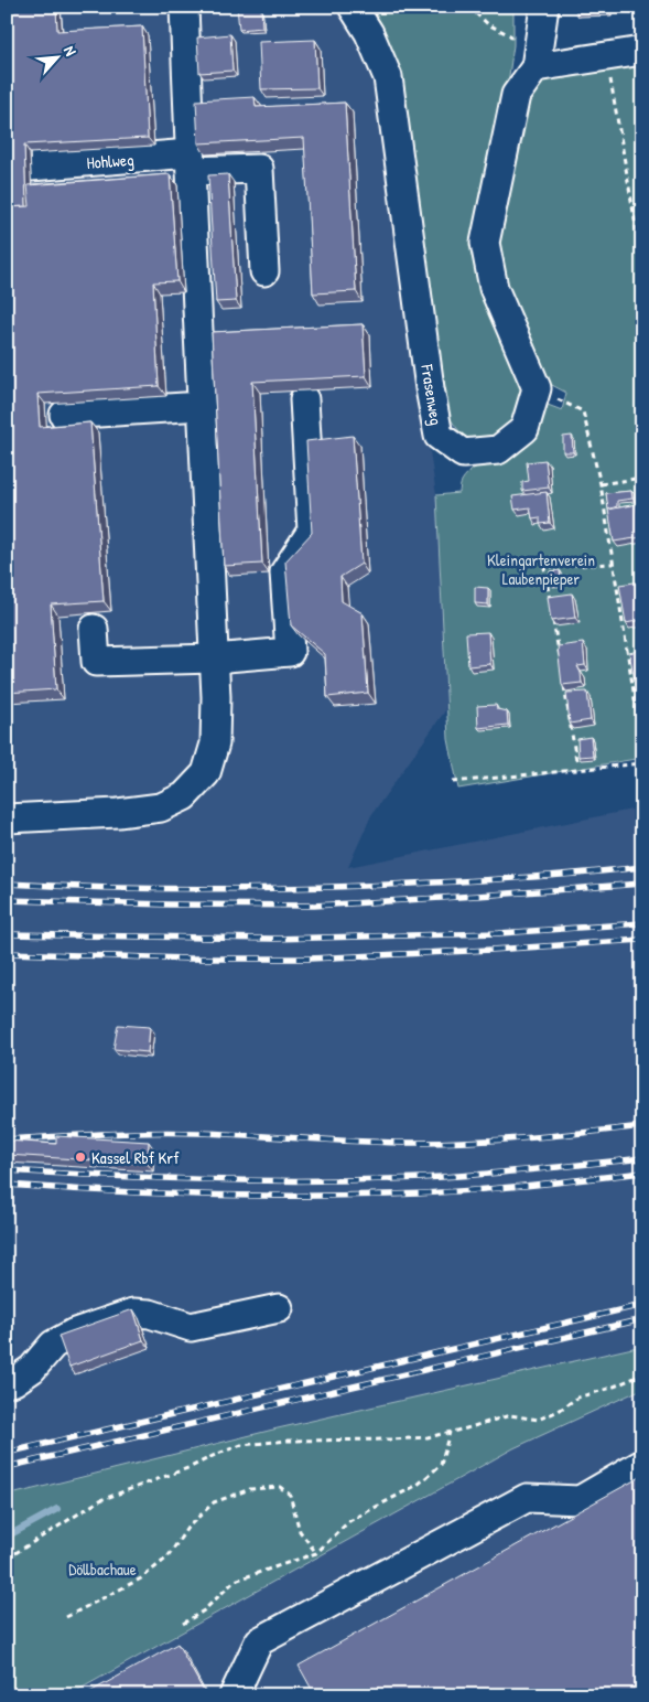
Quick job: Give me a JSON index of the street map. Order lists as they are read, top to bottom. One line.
{"streets":{"street":["Hohlweg","Frasenweg"]},"parks":["Kleingartenverein Laubenpieper","Döllbachaue"],"places":["Kassel Rbf Krf"],"north":"top right"}
